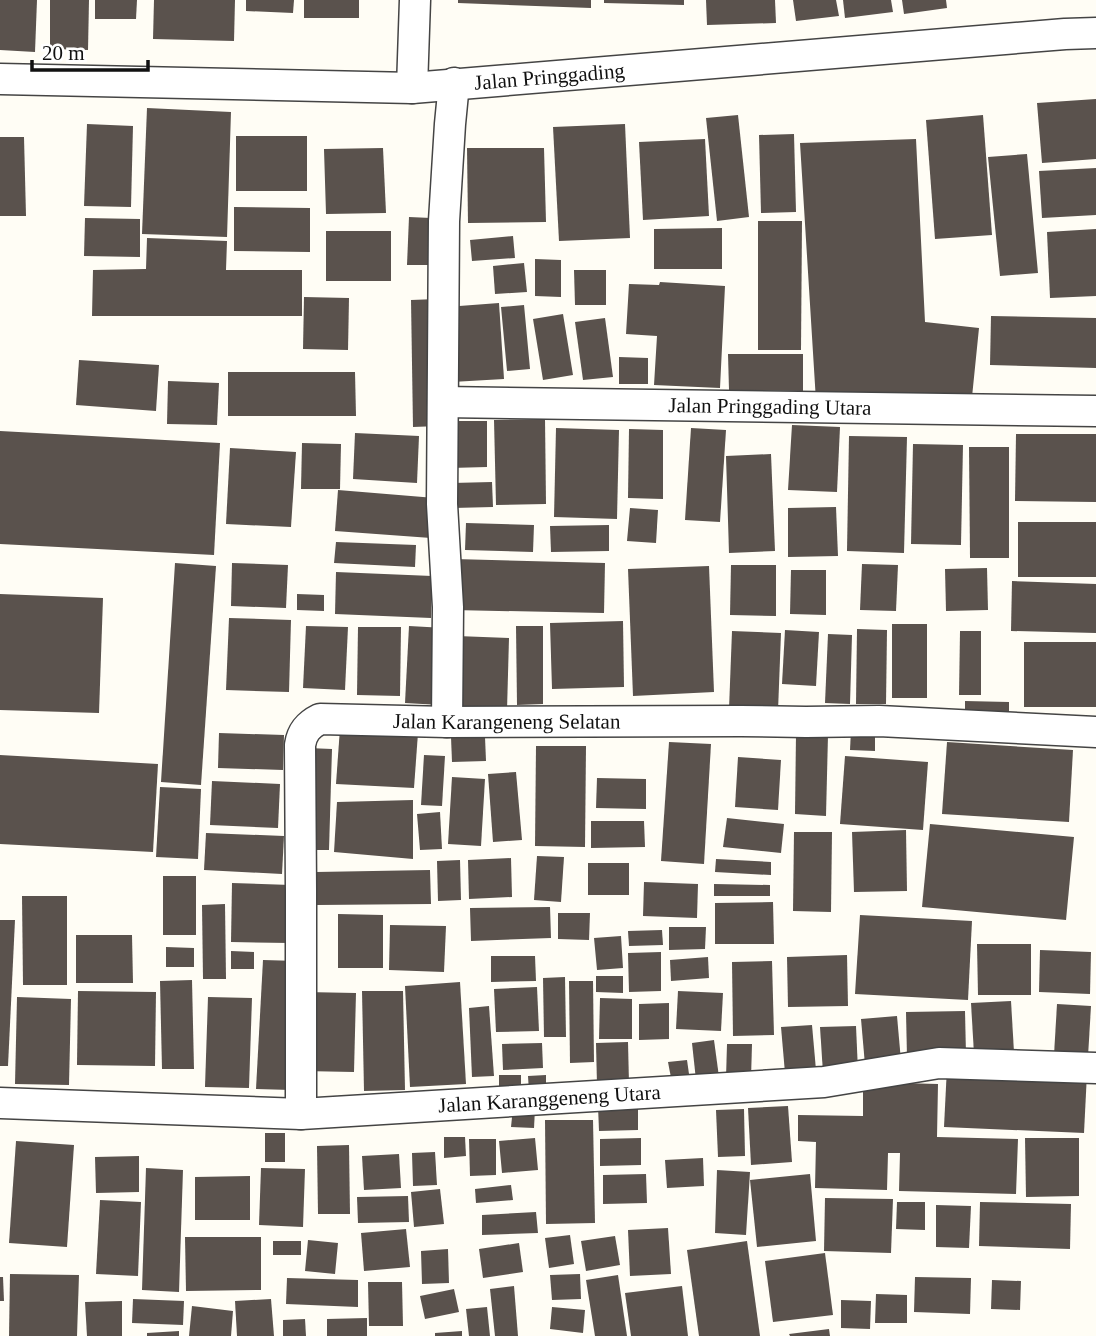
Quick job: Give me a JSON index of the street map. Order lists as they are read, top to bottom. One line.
{"streets":{"street":["Jalan Pringgading","Jalan Pringgading Utara","Jalan Karangeneng Selatan","Jalan Karanggeneng Utara"]},"crossings":[["Jalan Karangeneng Selatan","Jalan Karanggeneng Utara"]],"scale_bar":"20 m"}
